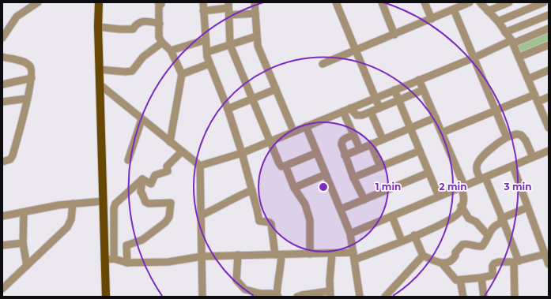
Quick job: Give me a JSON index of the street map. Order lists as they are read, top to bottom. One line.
{"rings":["1 min","2 min","3 min"]}
